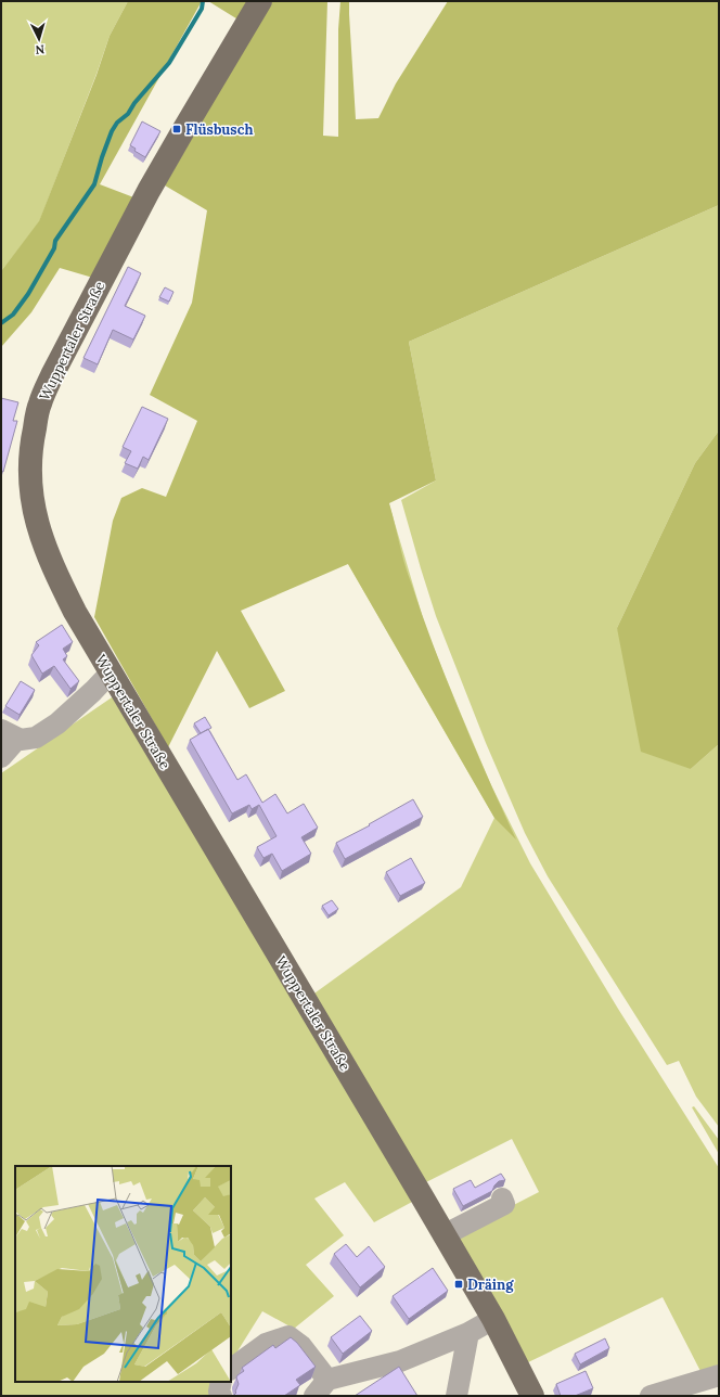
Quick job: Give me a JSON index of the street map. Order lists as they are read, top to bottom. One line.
{"streets":{"main road":["Wuppertaler Straße"]},"places":{"transit":["Flüsbusch","Dräing"]},"north":"bottom"}
